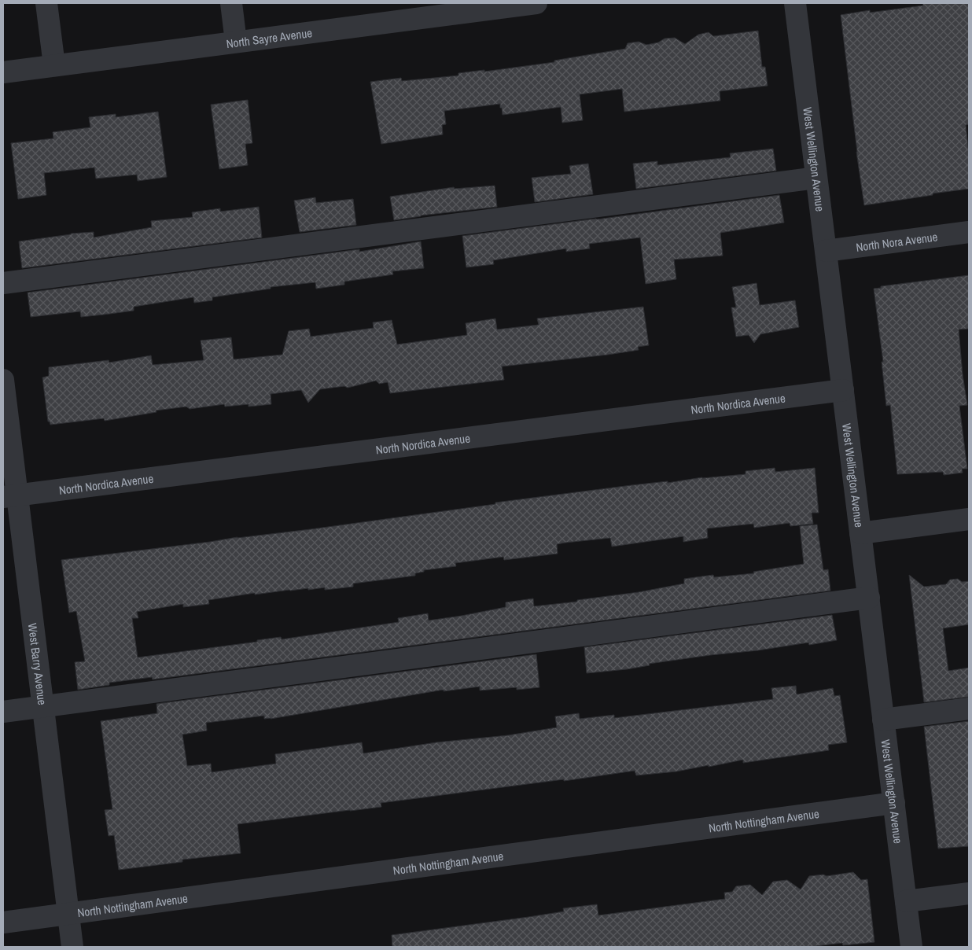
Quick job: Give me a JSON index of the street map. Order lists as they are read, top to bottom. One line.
{"streets":{"street":["North Sayre Avenue","West Wellington Avenue","North Nora Avenue","North Nordica Avenue","West Barry Avenue","North Nottingham Avenue"]},"crossings":[["West Wellington Avenue","North Nora Avenue"],["West Wellington Avenue","North Nordica Avenue"],["West Wellington Avenue","North Nottingham Avenue"],["North Nordica Avenue","West Barry Avenue"],["West Barry Avenue","North Nottingham Avenue"]]}
